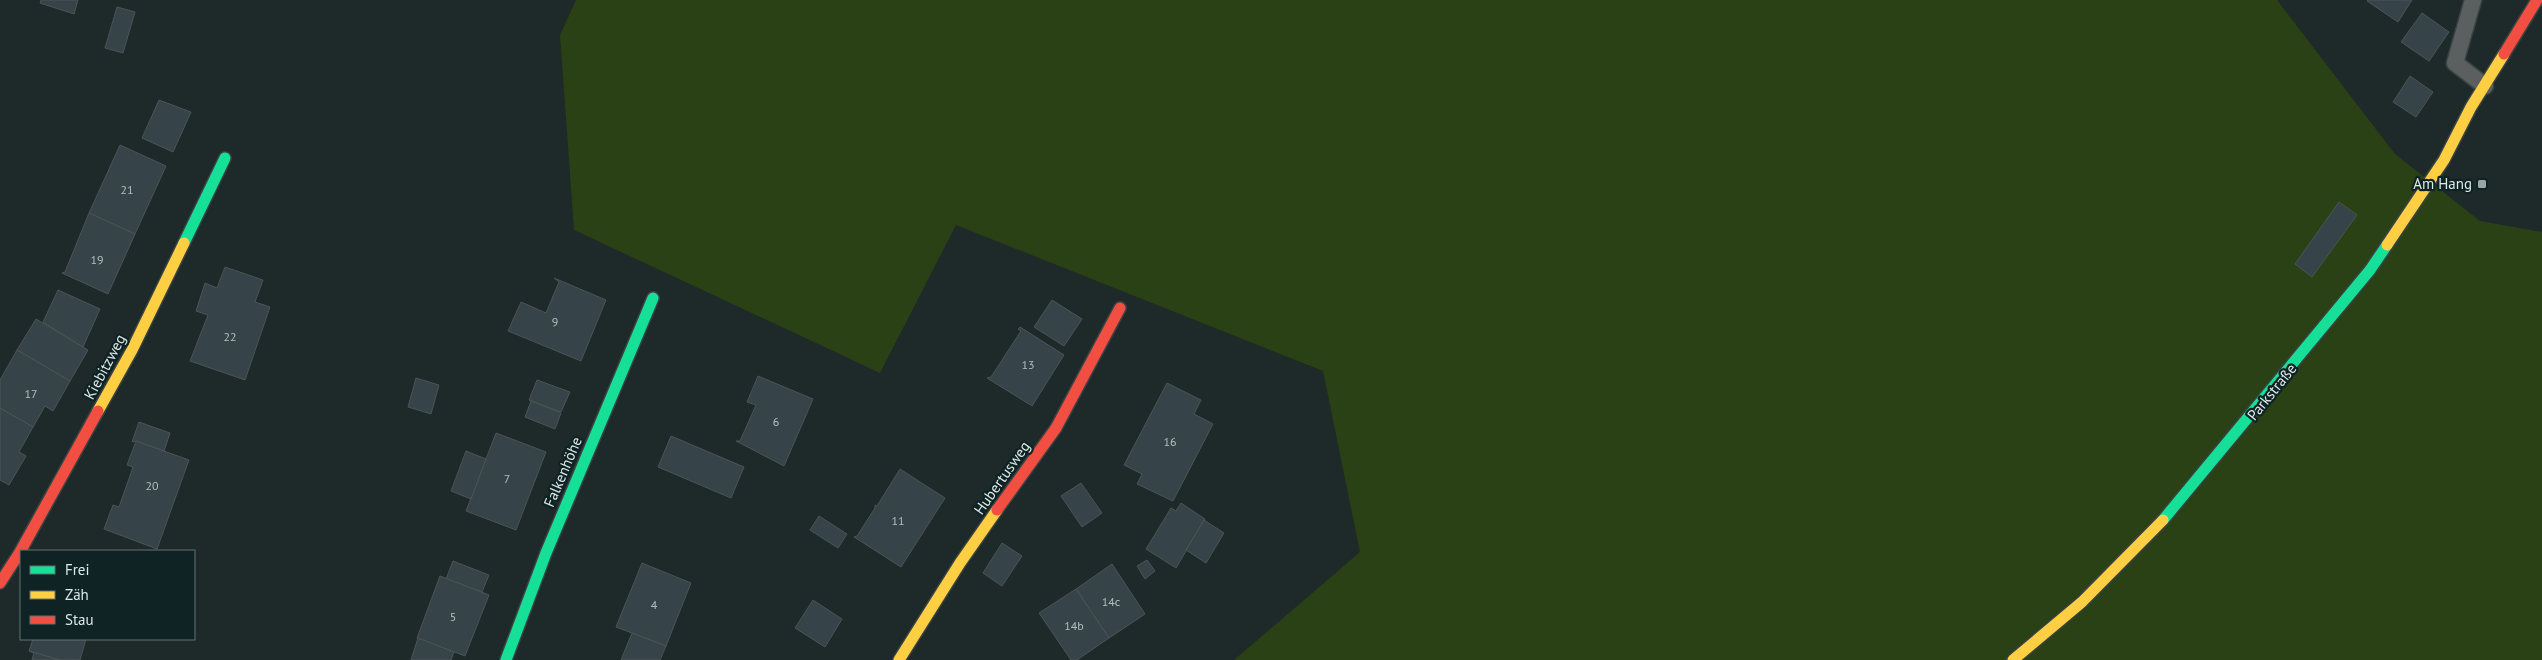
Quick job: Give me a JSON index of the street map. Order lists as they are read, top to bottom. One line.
{"streets":{"street":["Kiebitzweg","Parkstraße","Falkenhöhe","Hubertusweg"]},"places":{"transit":["Am Hang"]},"house_numbers":["21","19","9","22","13","17","6","16","7","20","11","14c","4","5","14b"],"legend":["Frei","Zäh","Stau"]}
